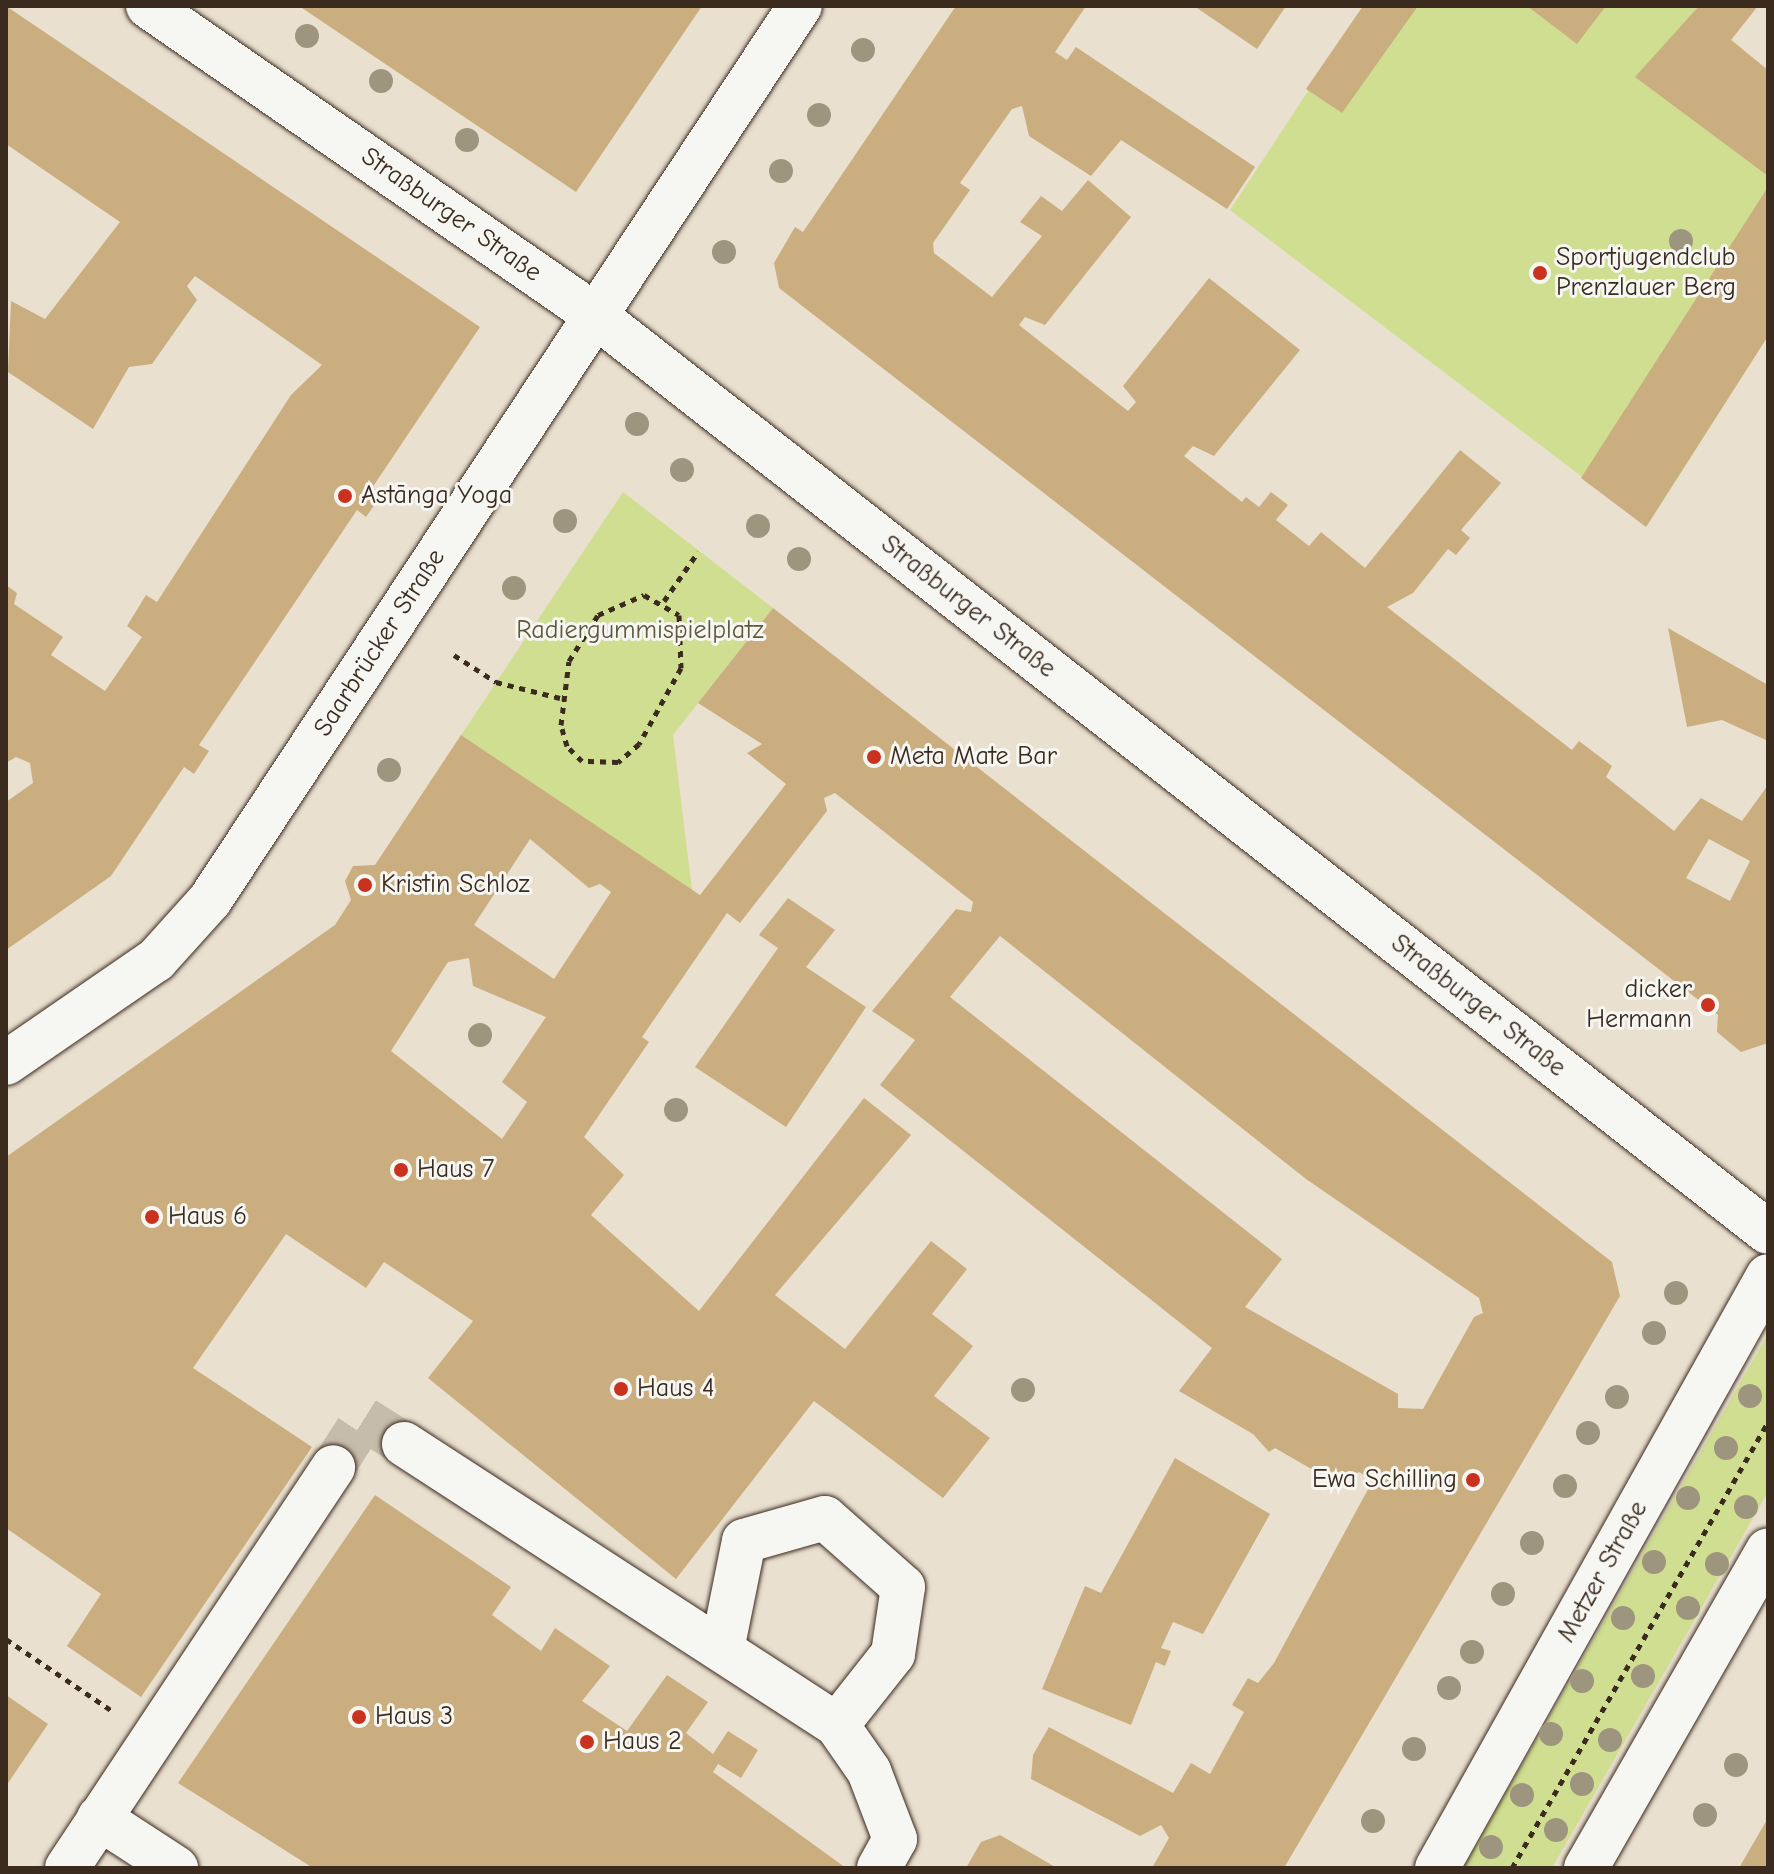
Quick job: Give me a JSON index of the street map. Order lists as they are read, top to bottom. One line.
{"streets":{"street":["Straßburger Straße","Saarbrücker Straße","Metzer Straße"]},"crossings":[["Straßburger Straße","Saarbrücker Straße"]],"parks":["Radiergummispielplatz"],"places":["Sportjugendclub Prenzlauer Berg","Astānga Yoga","Meta Mate Bar","Kristin Schloz","dicker Hermann","Haus 7","Haus 6","Haus 4","Ewa Schilling","Haus 3","Haus 2"]}
